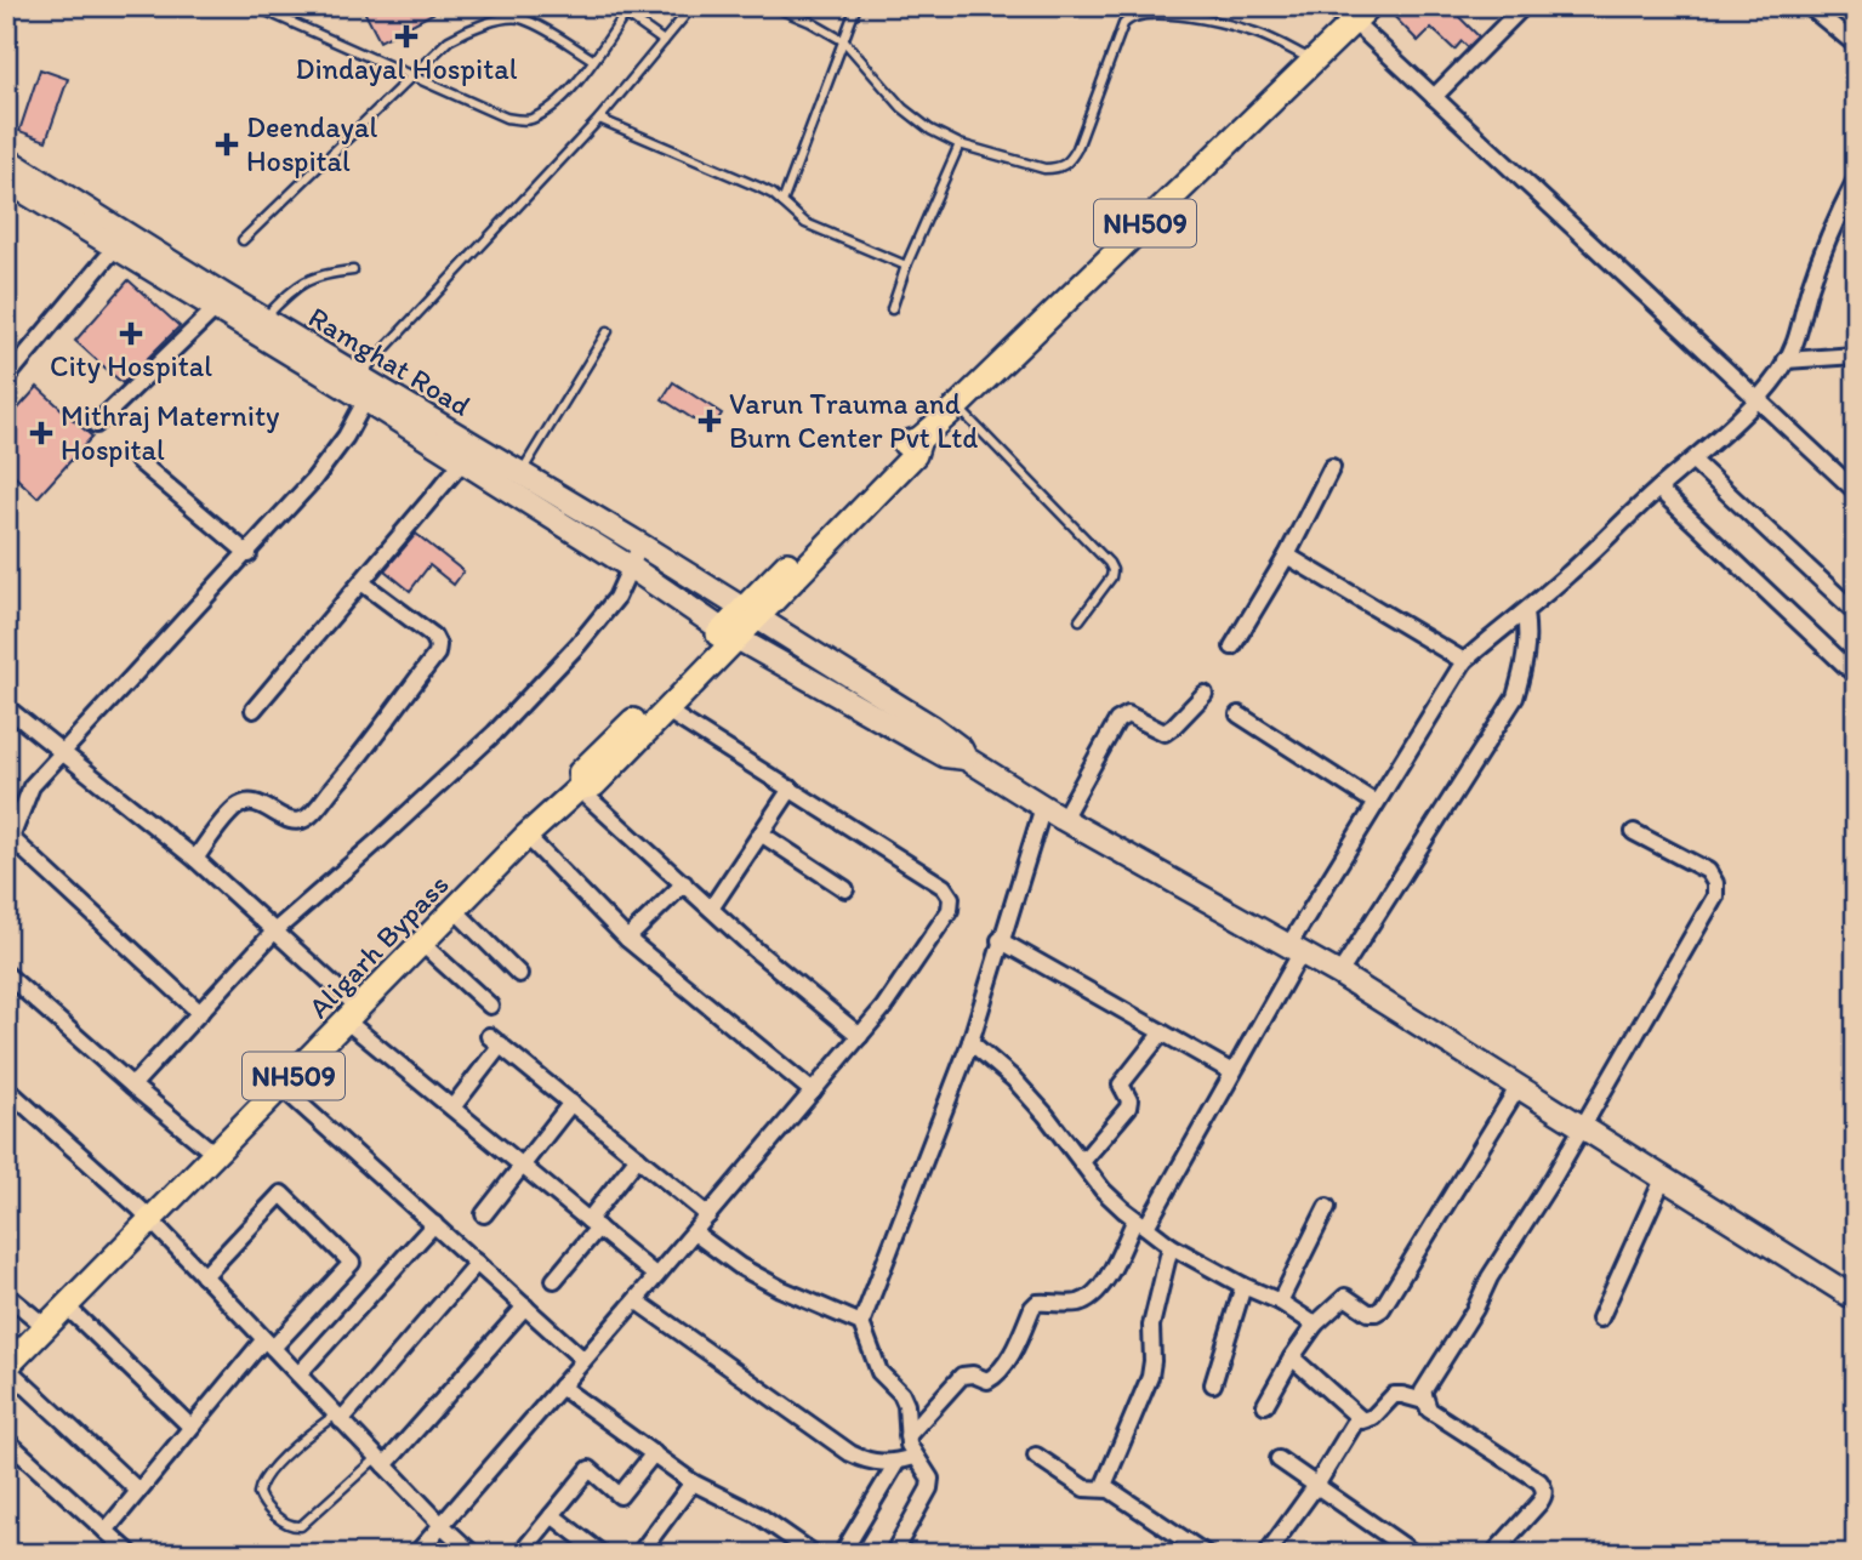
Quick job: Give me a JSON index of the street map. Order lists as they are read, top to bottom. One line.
{"streets":{"highway":["NH509","Aligarh Bypass"],"main road":["Ramghat Road"]},"crossings":[["Ramghat Road","Aligarh Bypass"]],"places":{"health":["Dindayal Hospital","Deendayal Hospital","City Hospital","Varun Trauma and Burn Center Pvt Ltd","Mithraj Maternity Hospital"]}}
